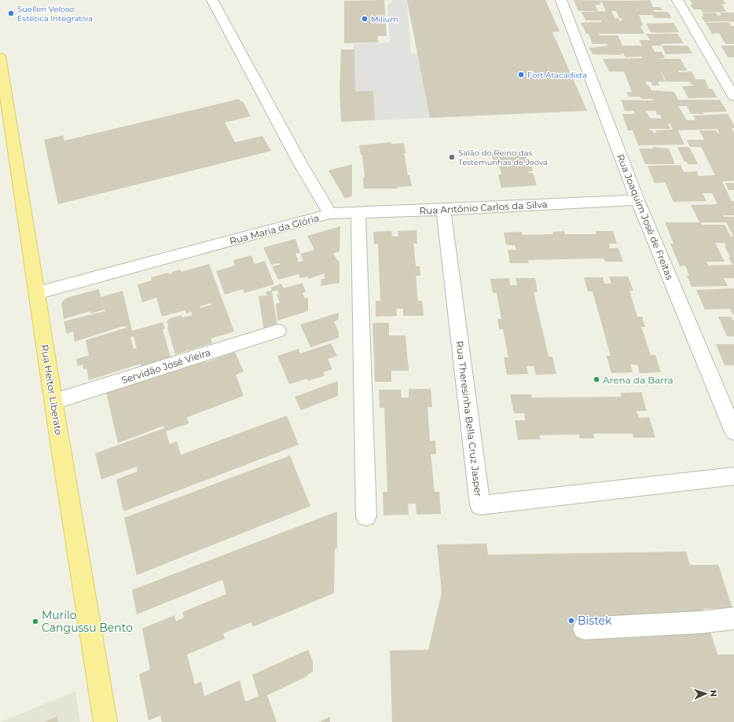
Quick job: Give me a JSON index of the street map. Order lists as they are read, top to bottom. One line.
{"streets":{"main road":["Rua Heitor Liberato"],"street":["Rua Antônio Carlos da Silva","Rua Joaquim José de Freitas","Rua Maria da Glória","Servidão José Vieira","Rua Theresinha Bella Cruz Jasper"]},"crossings":[["Rua Antônio Carlos da Silva","Rua Joaquim José de Freitas"],["Rua Antônio Carlos da Silva","Rua Maria da Glória"],["Rua Antônio Carlos da Silva","Rua Theresinha Bella Cruz Jasper"],["Rua Maria da Glória","Rua Heitor Liberato"],["Servidão José Vieira","Rua Heitor Liberato"]],"places":["Suellen Veloso Estética Integrativa","Milium","Fort Atacadista","Salão do Reino das Testemunhas de Jeová","Arena da Barra","Bistek","Murilo Cangussu Bento"],"north":"right"}
